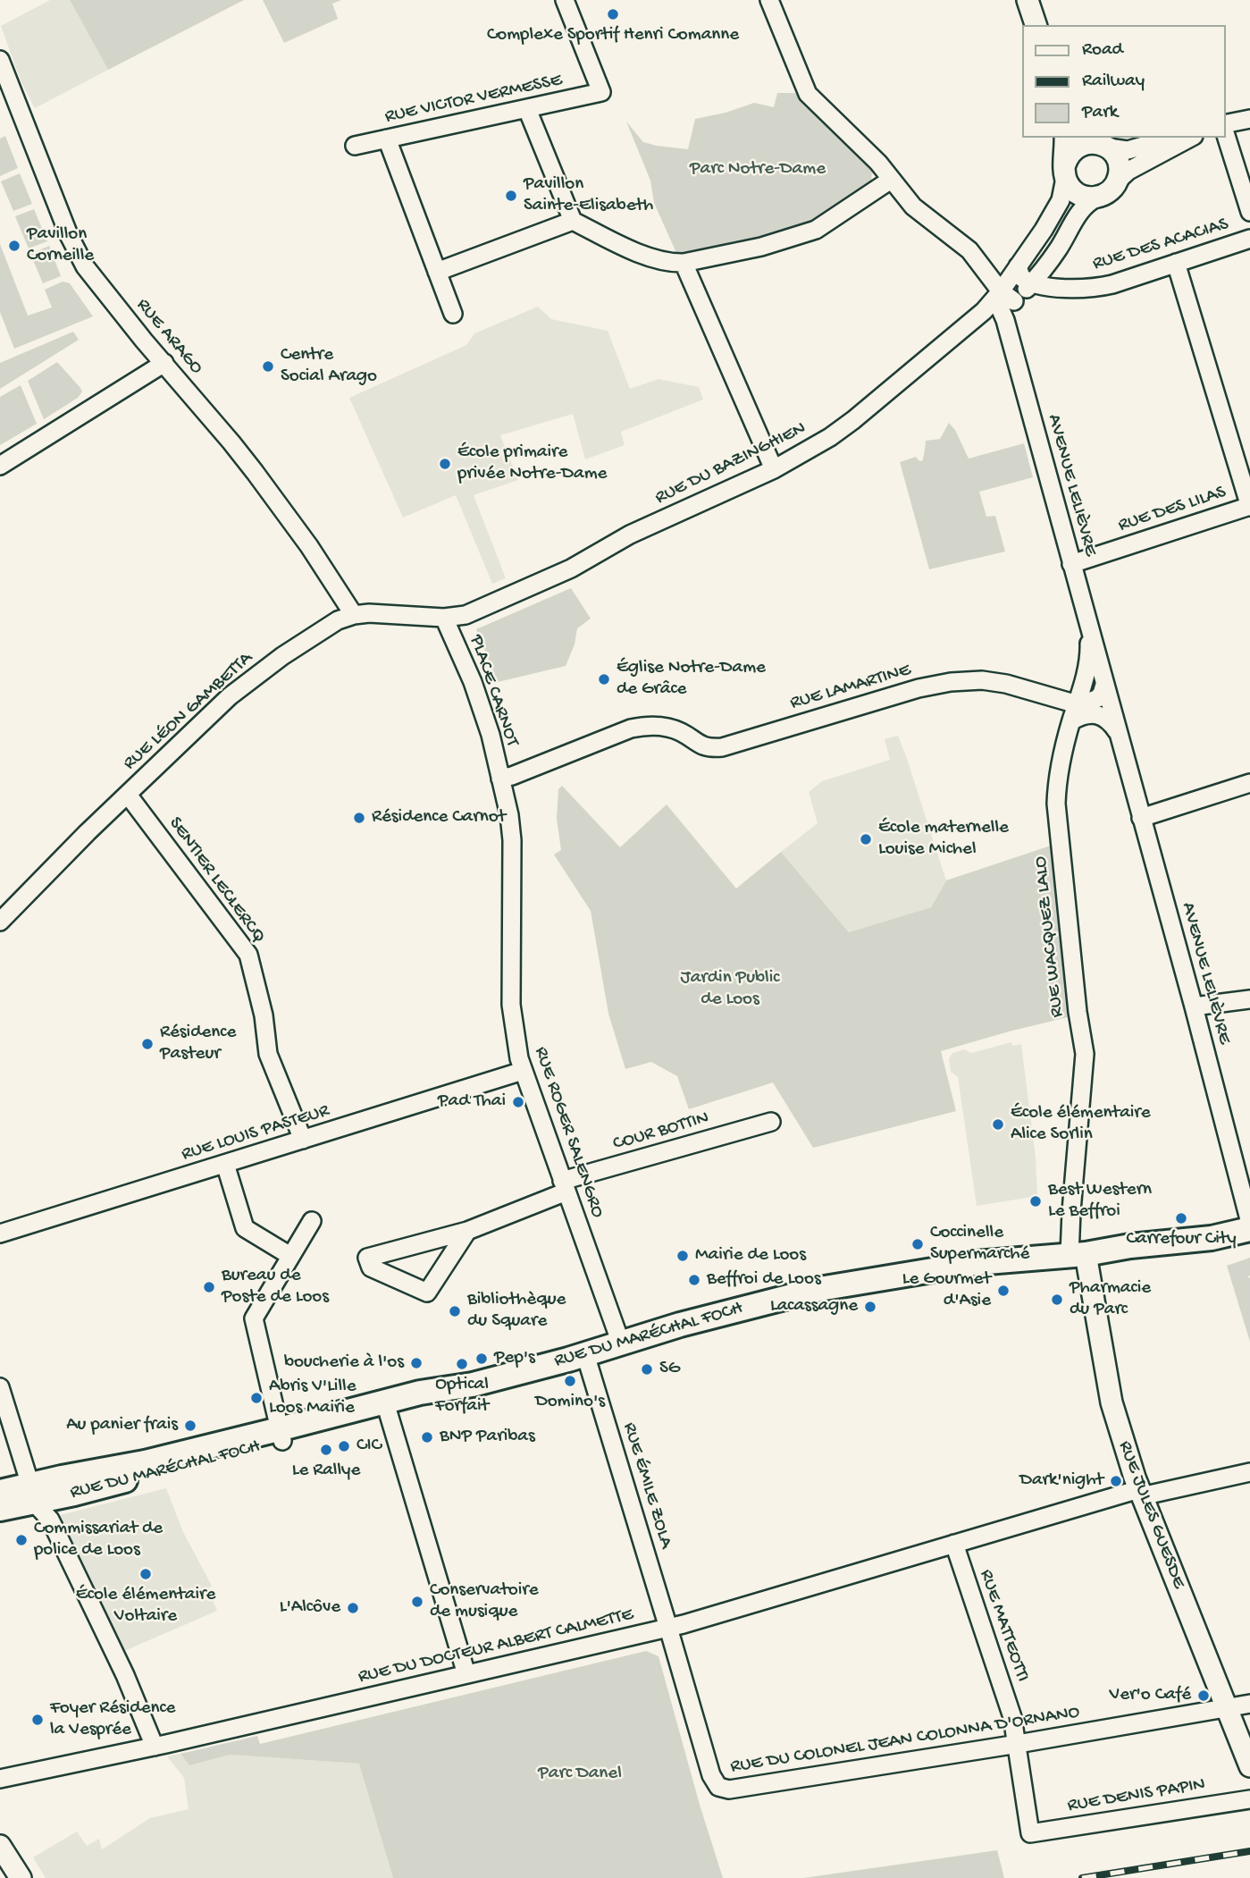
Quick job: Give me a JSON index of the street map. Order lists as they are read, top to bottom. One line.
{"streets":{"main road":["RUE DU MARÉCHAL FOCH"],"street":["RUE VICTOR VERMESSE","RUE DES ACACIAS","RUE ARAGO","RUE DU BAZINGHIEN","AVENUE LELIÈVRE","RUE DES LILAS","RUE LAMARTINE","PLACE CARNOT","RUE LÉON GAMBETTA","SENTIER LECLERCQ","RUE WACQUEZ LALO","COUR BOTTIN","RUE ROGER SALENGRO","RUE LOUIS PASTEUR","RUE ÉMILE ZOLA","RUE JULES GUESDE","RUE MATTEOTTI","RUE DU DOCTEUR ALBERT CALMETTE","RUE DU COLONEL JEAN COLONNA D'ORNANO","RUE DENIS PAPIN"]},"crossings":[["RUE DES ACACIAS","RUE DU BAZINGHIEN"],["RUE ARAGO","RUE LÉON GAMBETTA"],["RUE DU BAZINGHIEN","AVENUE LELIÈVRE"],["RUE DU BAZINGHIEN","PLACE CARNOT"],["RUE DU BAZINGHIEN","RUE LÉON GAMBETTA"],["AVENUE LELIÈVRE","RUE DES LILAS"],["AVENUE LELIÈVRE","RUE WACQUEZ LALO"],["RUE LAMARTINE","PLACE CARNOT"],["RUE LAMARTINE","RUE WACQUEZ LALO"],["RUE LAMARTINE","RUE ROGER SALENGRO"],["PLACE CARNOT","RUE LÉON GAMBETTA"],["PLACE CARNOT","RUE ROGER SALENGRO"],["RUE LÉON GAMBETTA","SENTIER LECLERCQ"],["SENTIER LECLERCQ","RUE LOUIS PASTEUR"],["RUE WACQUEZ LALO","RUE DU MARÉCHAL FOCH"],["RUE WACQUEZ LALO","RUE JULES GUESDE"],["COUR BOTTIN","RUE ROGER SALENGRO"],["RUE ROGER SALENGRO","RUE LOUIS PASTEUR"],["RUE ROGER SALENGRO","RUE DU MARÉCHAL FOCH"],["RUE DU MARÉCHAL FOCH","RUE ÉMILE ZOLA"],["RUE DU MARÉCHAL FOCH","RUE JULES GUESDE"],["RUE ÉMILE ZOLA","RUE DU DOCTEUR ALBERT CALMETTE"],["RUE ÉMILE ZOLA","RUE DU COLONEL JEAN COLONNA D'ORNANO"],["RUE JULES GUESDE","RUE DU DOCTEUR ALBERT CALMETTE"],["RUE JULES GUESDE","RUE DU COLONEL JEAN COLONNA D'ORNANO"],["RUE MATTEOTTI","RUE DU DOCTEUR ALBERT CALMETTE"],["RUE MATTEOTTI","RUE DU COLONEL JEAN COLONNA D'ORNANO"],["RUE MATTEOTTI","RUE DENIS PAPIN"],["RUE DU DOCTEUR ALBERT CALMETTE","RUE DU COLONEL JEAN COLONNA D'ORNANO"]],"parks":["Parc Notre-Dame","Jardin Public de Loos","Parc Danel"],"places":["Complexe Sportif Henri Comanne","Pavillon Sainte-Elisabeth","Pavillon Corneille","Centre Social Arago","École primaire privée Notre-Dame","Église Notre-Dame de Grâce","Résidence Carnot","École maternelle Louise Michel","Résidence Pasteur","Pad Thai","École élémentaire Alice Sorlin","Best Western Le Beffroi","Carrefour City","Coccinelle Supermarché","Mairie de Loos","Beffroi de Loos","Bureau de Poste de Loos","Le Gourmet d'Asie","Pharmacie du Parc","Lacassagne","Bibliothèque du Square","Pep's","boucherie à l'os","Optical Forfait","SG","Domino's","Abris V'Lille Loos Mairie","Au panier frais","BNP Paribas","CIC","Le Rallye","Dark'night","Commissariat de police de Loos","École élémentaire Voltaire","Conservatoire de musique","L'Alcôve","Ver'o Café","Foyer Résidence la Vesprée"],"legend":["Road","Railway","Park"]}
